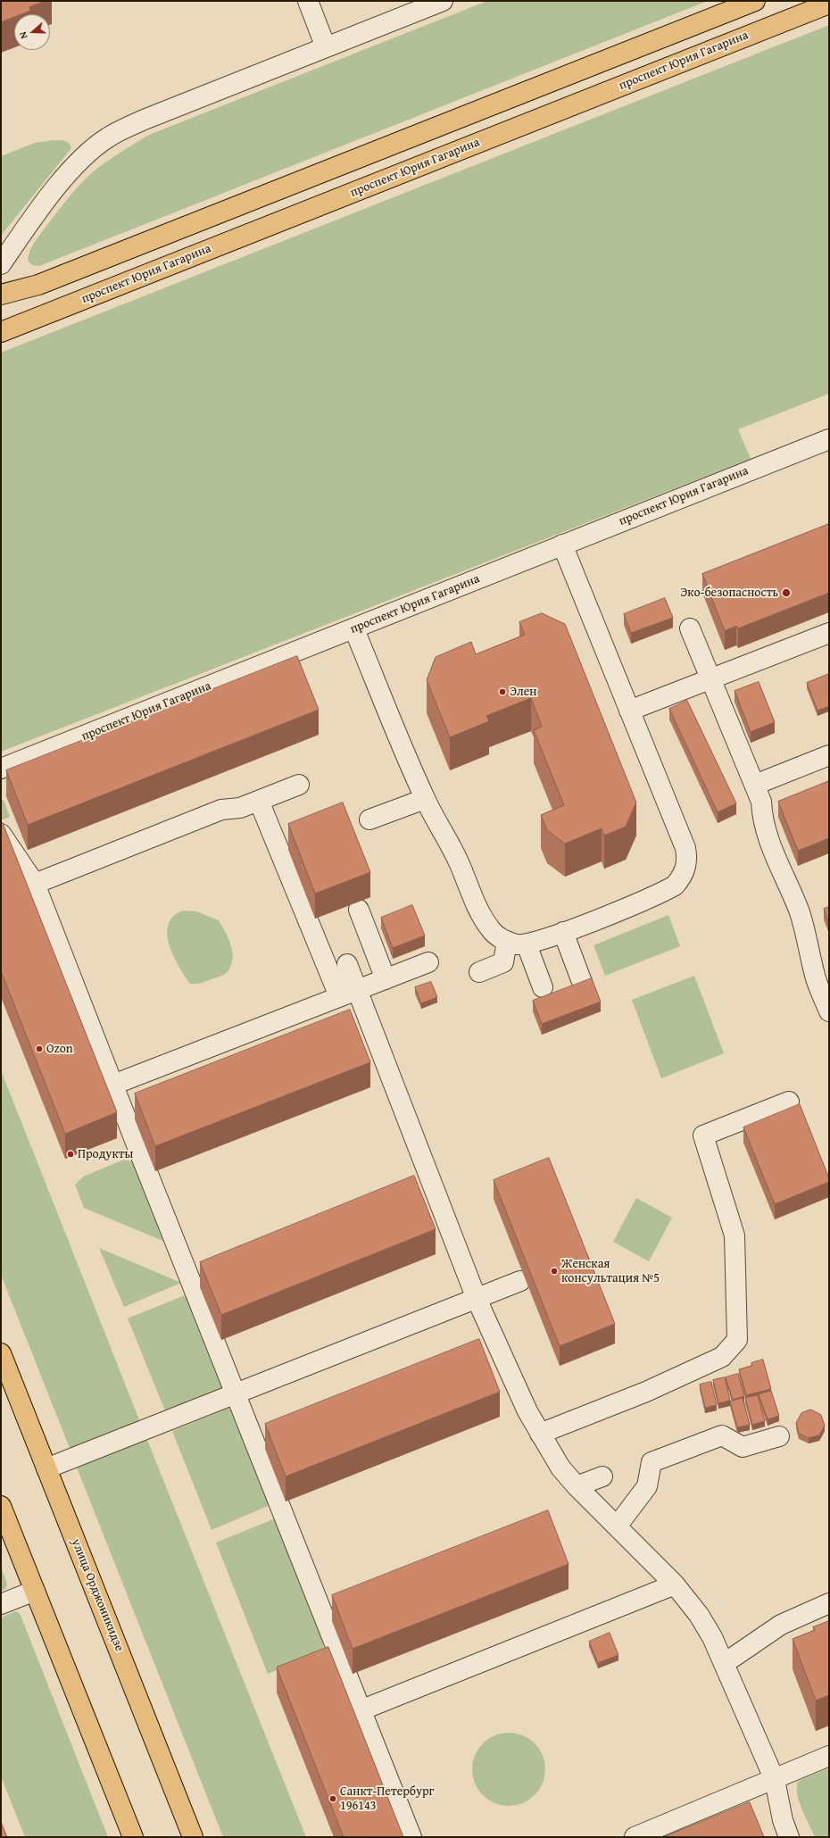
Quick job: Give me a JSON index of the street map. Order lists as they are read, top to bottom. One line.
{"streets":{"main road":["проспект Юрия Гагарина","улица Орджоникидзе"]},"places":["Эко-безопасность","Элен","Ozon","Продукты","Женская консультация №5","Санкт-Петербург 196143"],"north":"left"}
